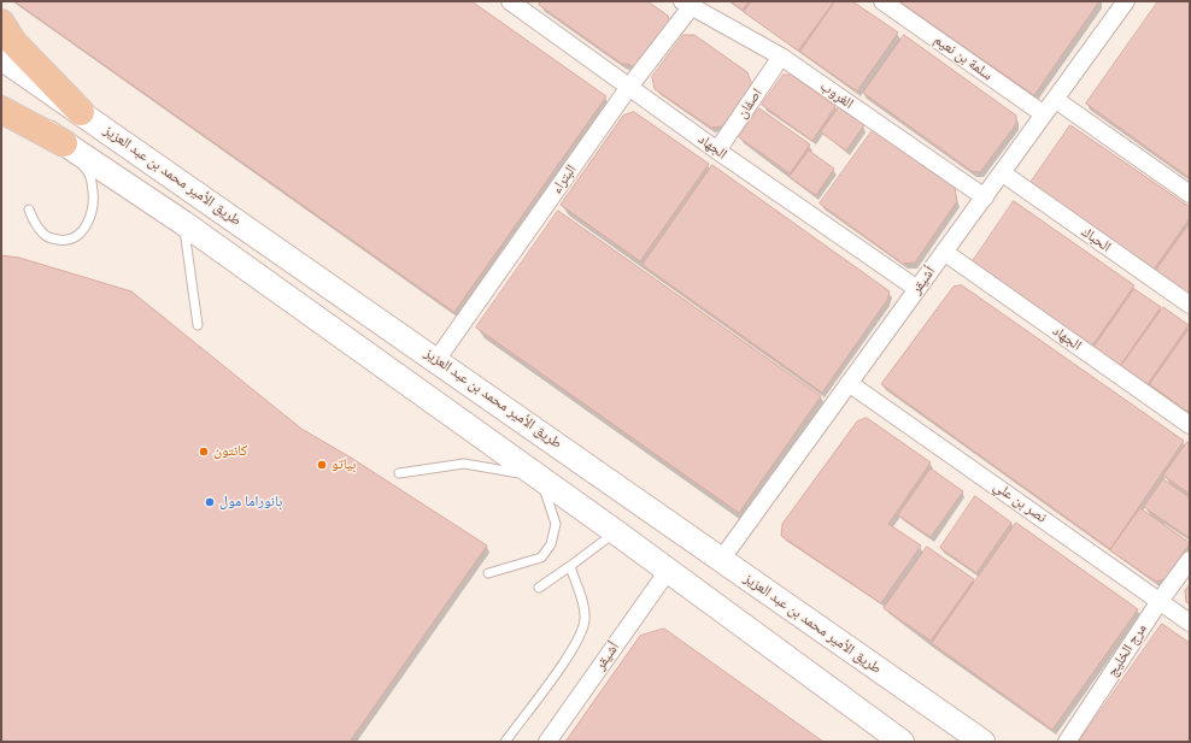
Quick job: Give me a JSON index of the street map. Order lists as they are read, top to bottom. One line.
{"streets":{"main road":["طريق الأمير محمد بن عبد العزيز"],"street":["سلمة بن نعيم","الغروب","اصفان","الجهاد","البتراء","الحباك","أشيقر","نصر بن علي","مرج الخليج"]},"crossings":[["سلمة بن نعيم","أشيقر"],["الغروب","اصفان"],["الغروب","البتراء"],["الغروب","أشيقر"],["اصفان","الجهاد"],["الجهاد","البتراء"],["الجهاد","أشيقر"],["طريق الأمير محمد بن عبد العزيز","البتراء"],["طريق الأمير محمد بن عبد العزيز","أشيقر"],["الحباك","أشيقر"],["أشيقر","نصر بن علي"],["نصر بن علي","مرج الخليج"]],"places":["كانتون","بياتو","بانوراما مول"]}
